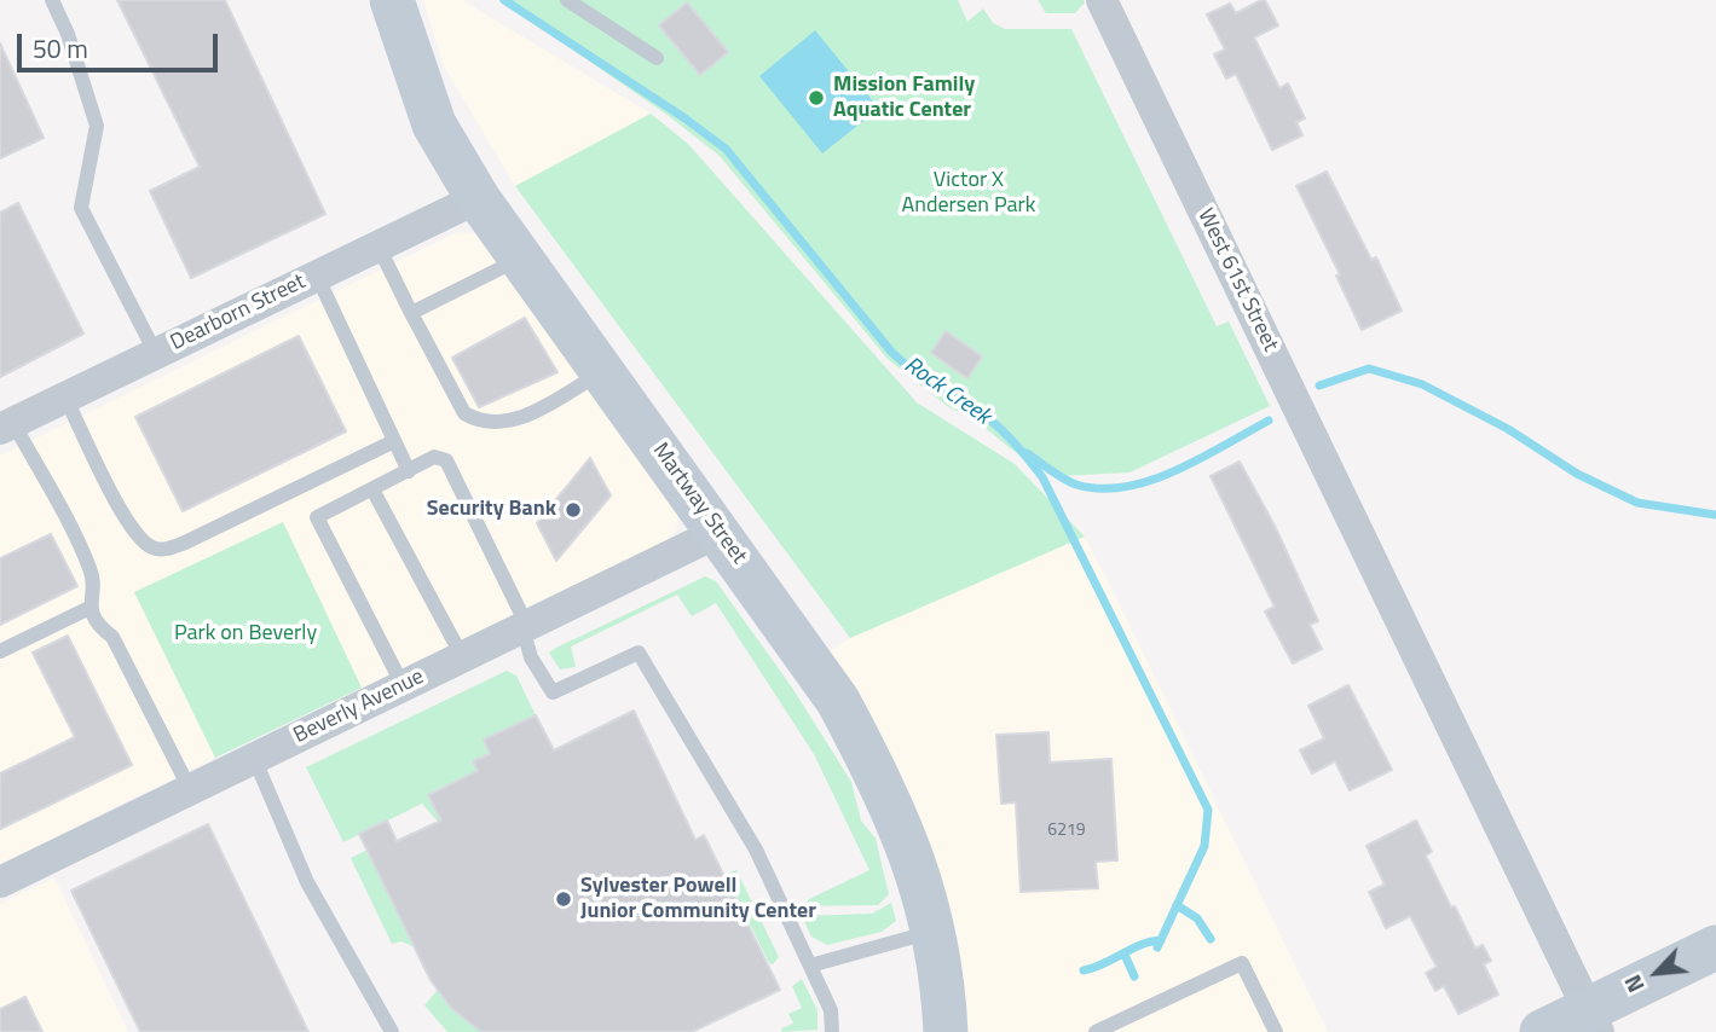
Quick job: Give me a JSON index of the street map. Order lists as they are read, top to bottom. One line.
{"streets":{"street":["West 61st Street","Dearborn Street","Martway Street","Beverly Avenue"]},"crossings":[["Dearborn Street","Martway Street"],["Martway Street","Beverly Avenue"]],"water":["Rock Creek"],"parks":["Victor X Andersen Park","Park on Beverly"],"places":["Mission Family Aquatic Center","Security Bank","Sylvester Powell Junior Community Center"],"house_numbers":["6219"],"scale_bar":"50 m","north":"bottom left"}
